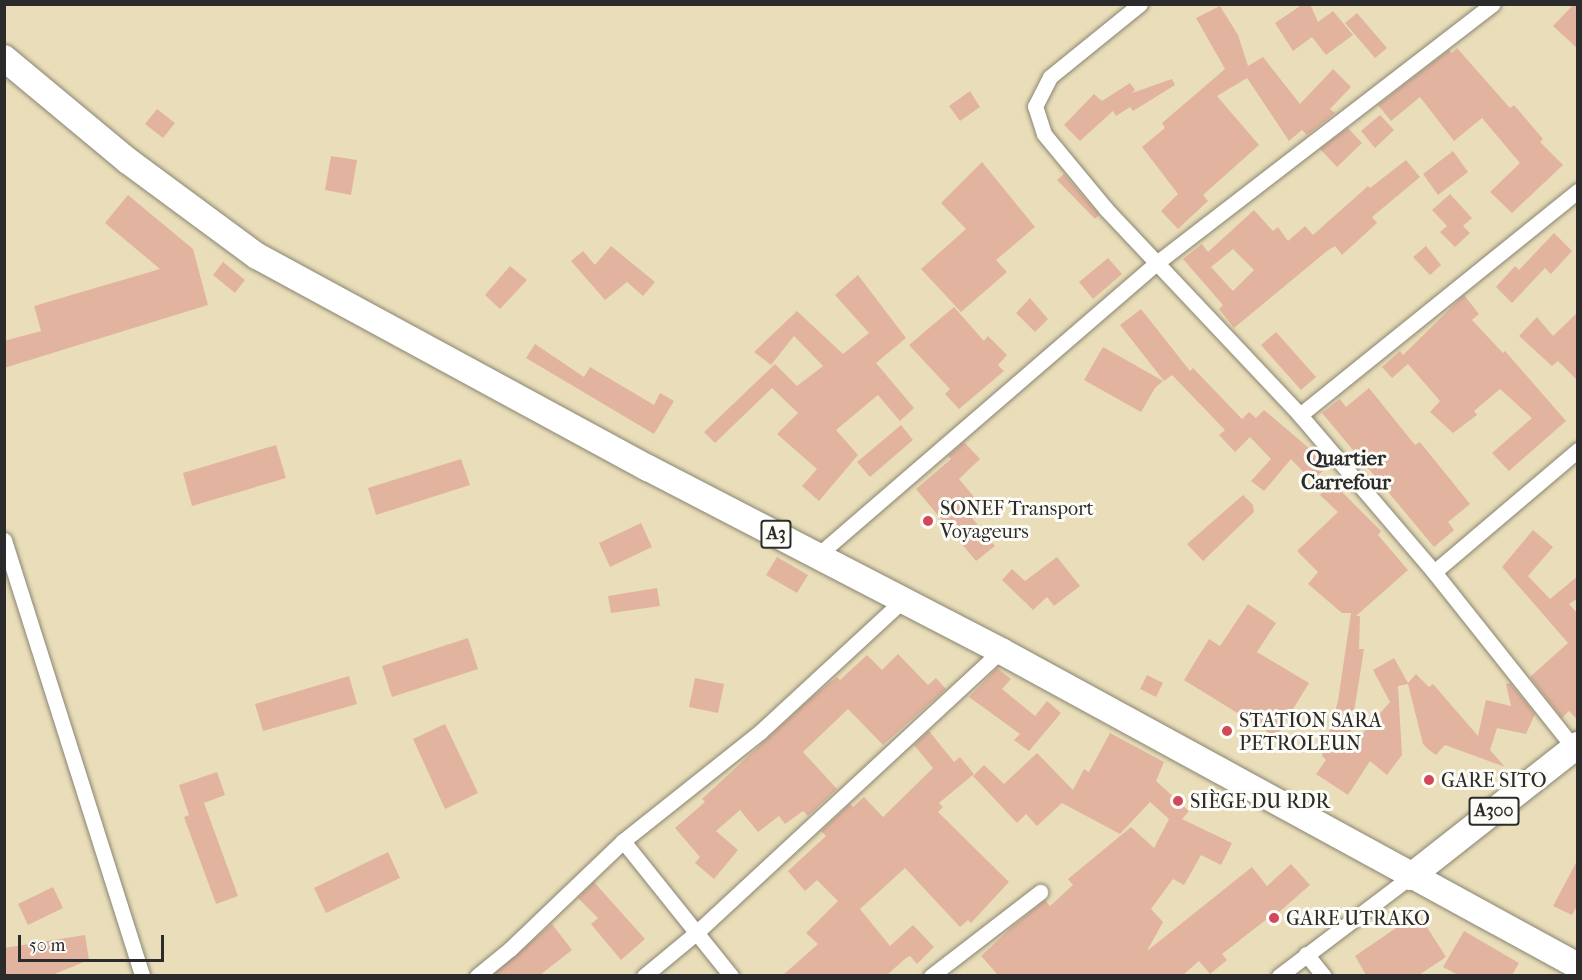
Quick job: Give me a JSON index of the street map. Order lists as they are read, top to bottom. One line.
{"streets":{"highway":["A3","A300"]},"crossings":[["A3","A300"]],"districts":["Quartier Carrefour"],"places":["SONEF Transport Voyageurs","STATION SARA PETROLEUN","GARE SITO","SIÈGE DU RDR","GARE UTRAKO"],"scale_bar":"50 m"}
